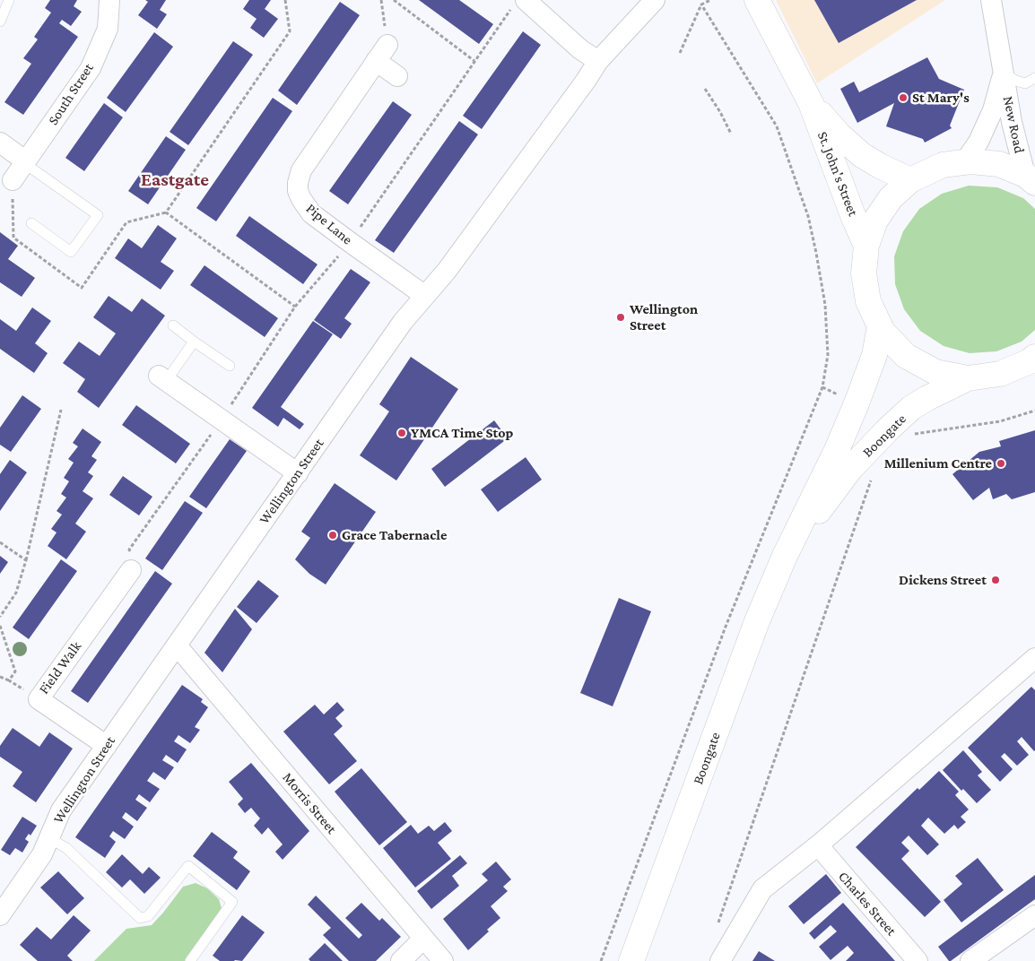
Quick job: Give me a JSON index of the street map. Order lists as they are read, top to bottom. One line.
{"streets":{"street":["South Street","New Road","St. John's Street","Pipe Lane","Boongate","Wellington Street","Field Walk","Morris Street","Charles Street"]},"crossings":[["Pipe Lane","Wellington Street"],["Wellington Street","Field Walk"],["Wellington Street","Morris Street"]],"districts":["Eastgate"],"places":["St Mary's","Wellington Street","YMCA Time Stop","Millenium Centre","Grace Tabernacle","Dickens Street"]}
